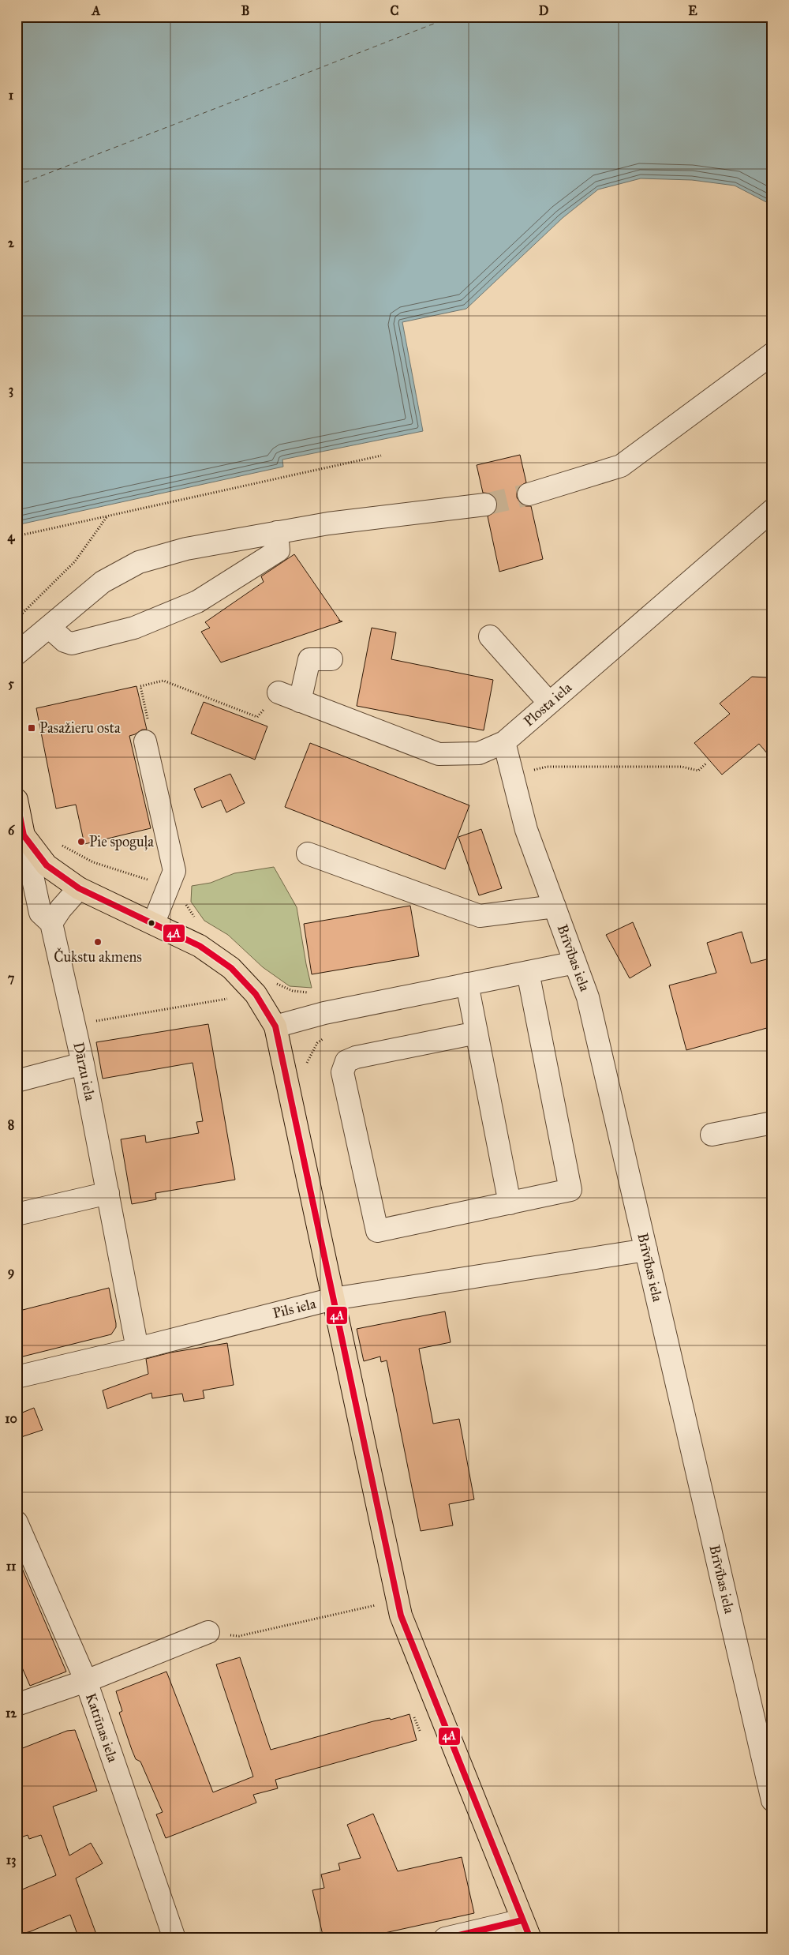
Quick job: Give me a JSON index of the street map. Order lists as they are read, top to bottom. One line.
{"streets":{"main road":["Dārzu iela"],"street":["Plosta iela","Brīvības iela","Pils iela","Katrīnas iela"]},"crossings":[["Plosta iela","Brīvības iela"],["Brīvības iela","Pils iela"],["Dārzu iela","Pils iela"]],"places":{"transit":["Pasažieru osta"],"other":["Pie spoguļa","Čukstu akmens"]},"lines":["transit line 4A"],"grid":{"columns":["A","B","C","D","E"],"rows":["1","2","3","4","5","6","7","8","9","10","11","12","13"]}}
